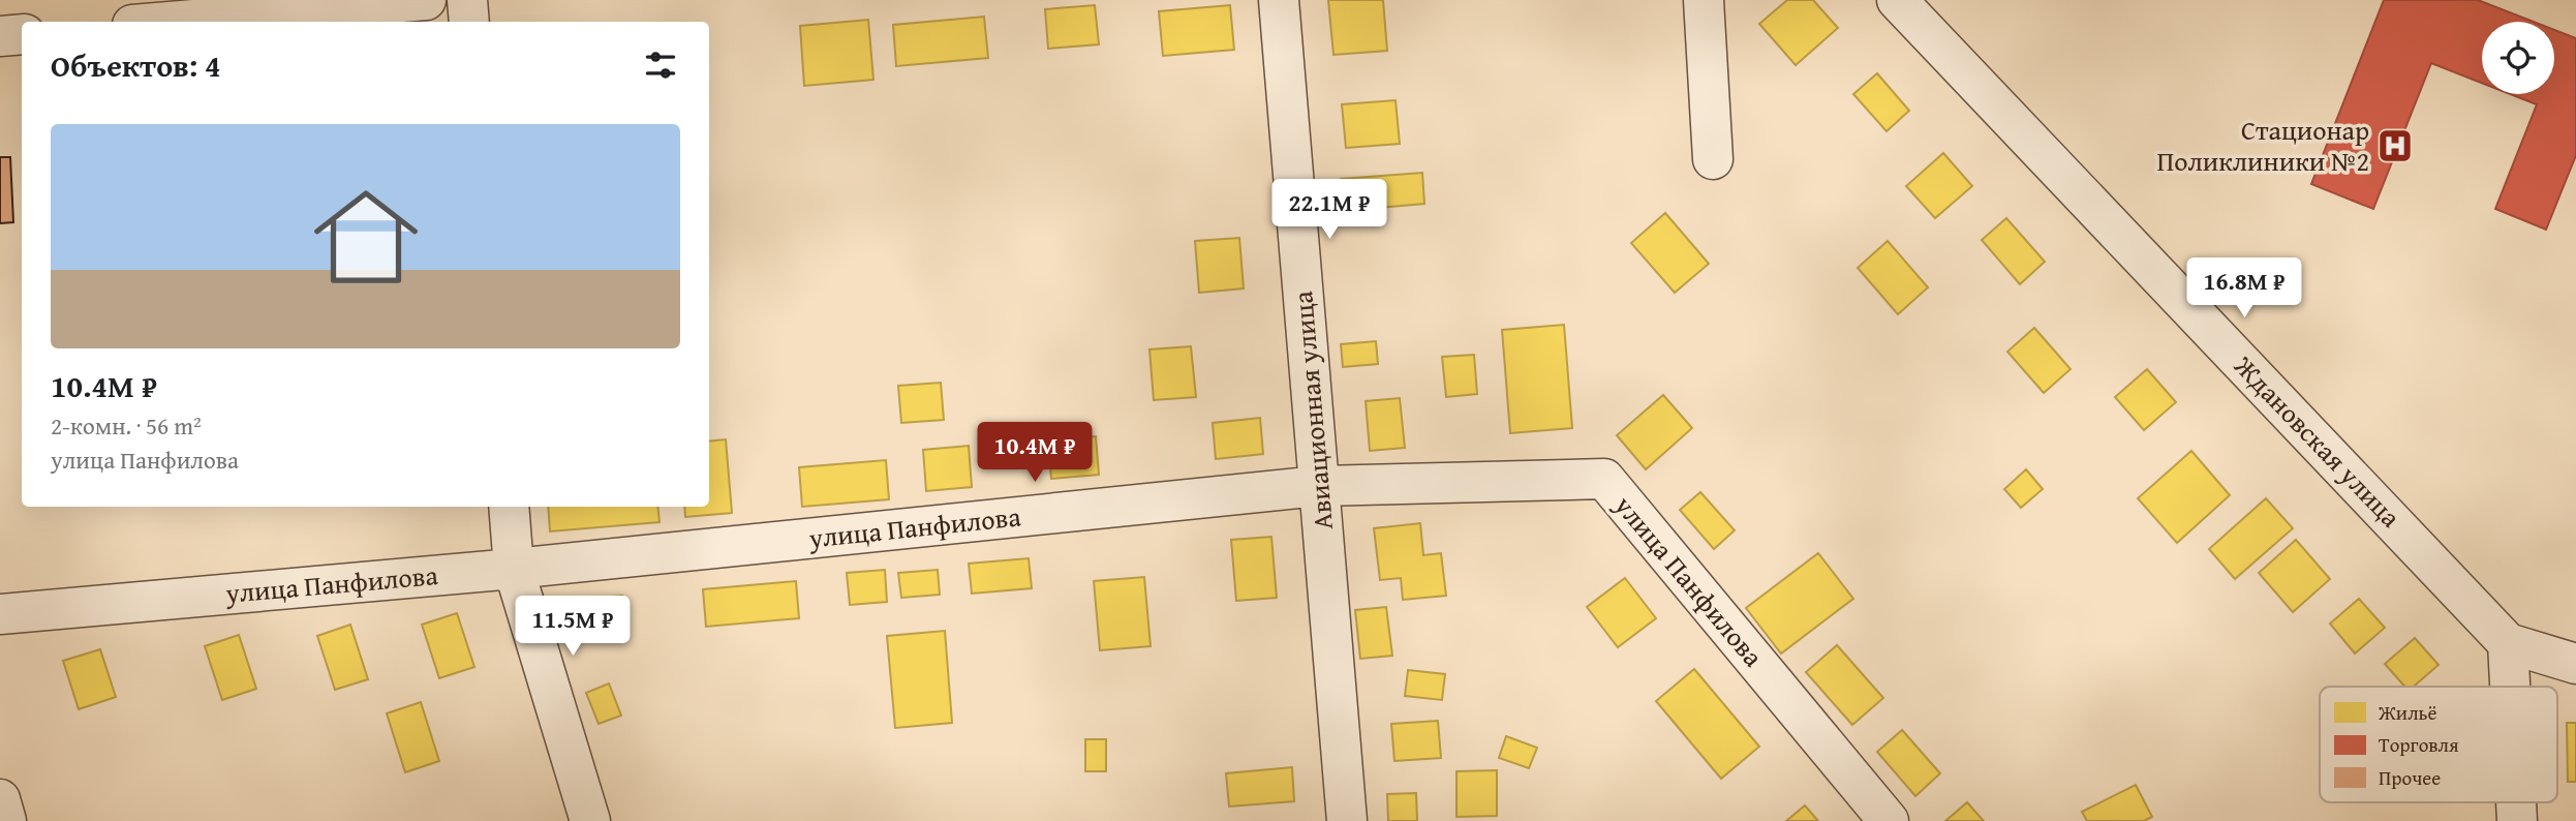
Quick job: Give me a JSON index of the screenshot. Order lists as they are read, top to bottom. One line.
{"streets":{"street":["Авиационная улица","Ждановская улица","улица Панфилова"]},"crossings":[["Авиационная улица","улица Панфилова"]],"places":{"hospital":["Стационар Поликлиники №2"]},"legend":["Жильё","Торговля","Прочее"],"page":{"heading":"Объектов: 4","list":[{"name":"10.4M ₽","note":"2-комн. · 56 m² · улица Панфилова"}],"price":["22.1M ₽","16.8M ₽","10.4M ₽","11.5M ₽"]}}
